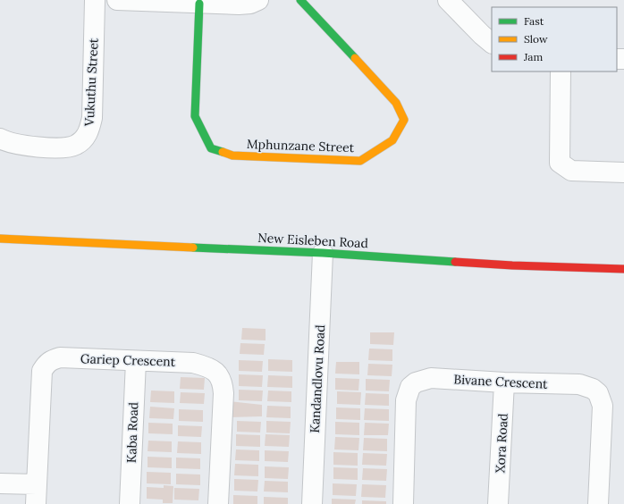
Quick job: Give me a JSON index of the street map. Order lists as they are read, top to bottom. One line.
{"streets":{"main road":["Mphunzane Street","New Eisleben Road"],"street":["Vukuthu Street","Gariep Crescent","Kandandlovu Road","Bivane Crescent","Kaba Road","Xora Road"]},"crossings":[["New Eisleben Road","Kandandlovu Road"],["Gariep Crescent","Kaba Road"],["Bivane Crescent","Xora Road"]],"legend":["Fast","Slow","Jam"]}
